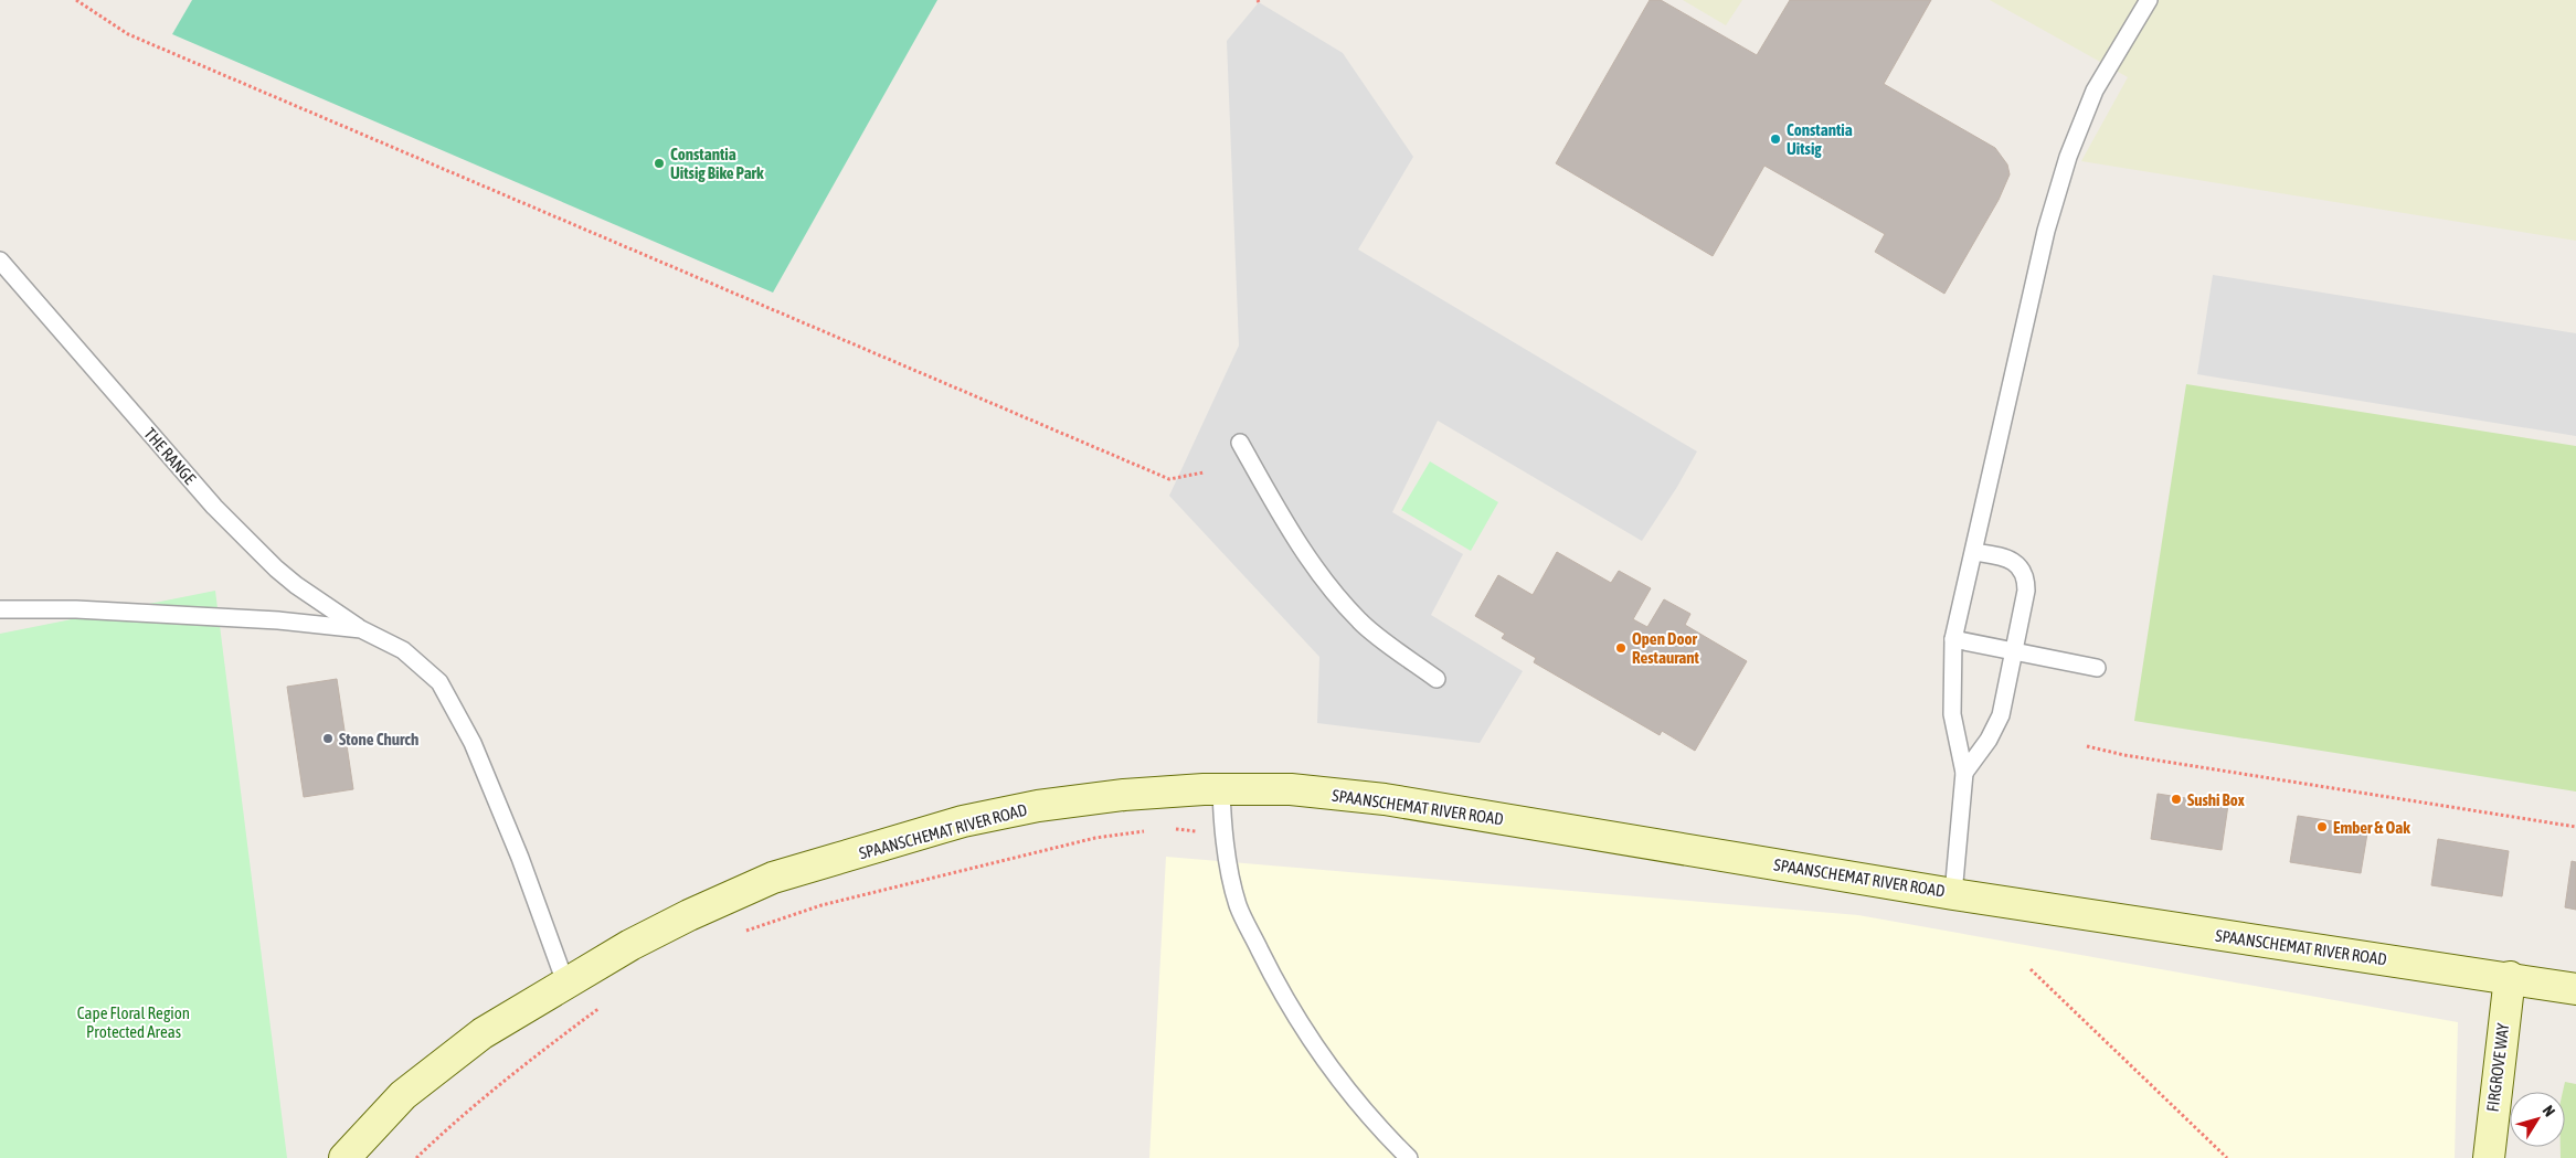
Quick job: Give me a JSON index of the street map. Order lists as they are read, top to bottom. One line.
{"streets":{"main road":["SPAANSCHEMAT RIVER ROAD","FIRGROVE WAY"],"lane":["THE RANGE"]},"crossings":[["SPAANSCHEMAT RIVER ROAD","FIRGROVE WAY"]],"parks":["Cape Floral Region Protected Areas"],"places":["Constantia Uitsig","Constantia Uitsig Bike Park","Open Door Restaurant","Stone Church","Sushi Box","Ember & Oak"],"north":"top right"}
